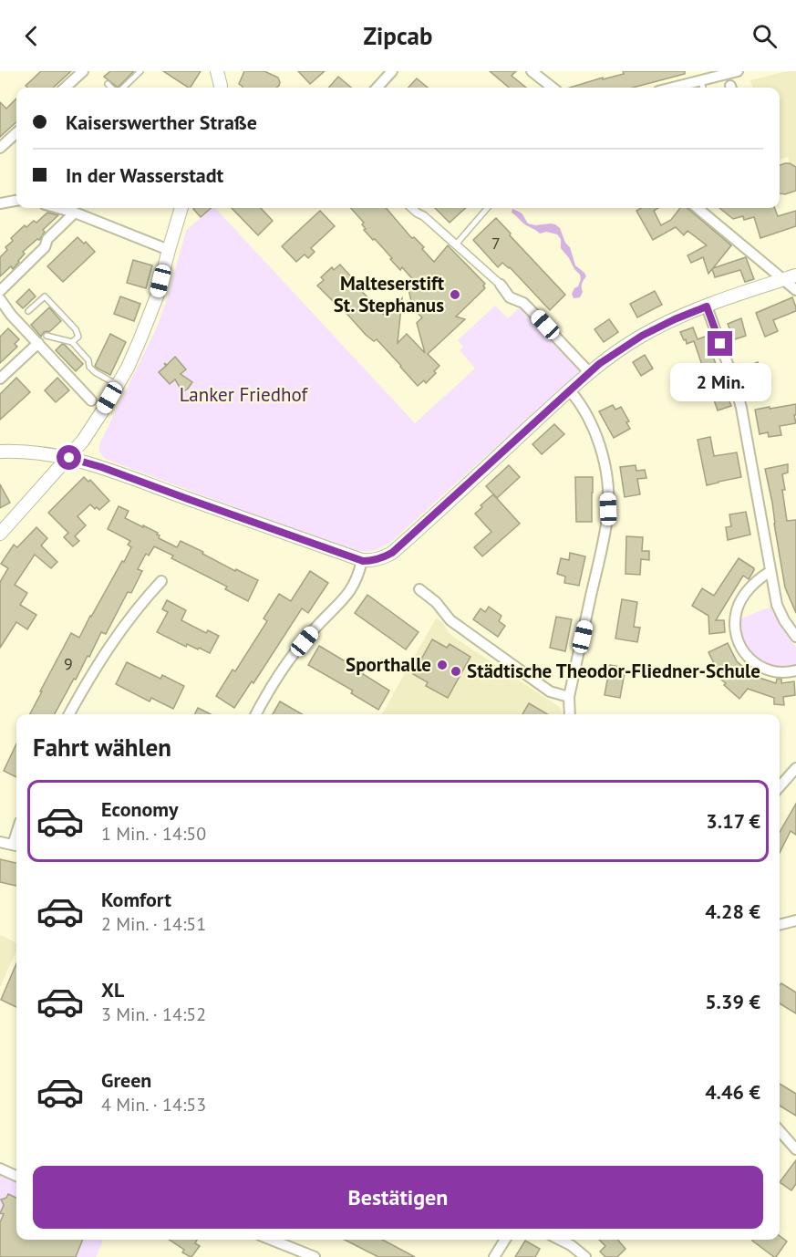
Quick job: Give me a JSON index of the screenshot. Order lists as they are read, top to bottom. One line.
{"parks":["Lanker Friedhof"],"places":["Malteserstift St. Stephanus","Sporthalle","Städtische Theodor-Fliedner-Schule"],"house_numbers":["7","9"],"page":{"header":"Zipcab","banner":["Kaiserswerther Straße","In der Wasserstadt"],"bubble":"2 Min.","heading":"Fahrt wählen","list":[{"name":"Economy","note":"1 Min. · 14:50","value":"3.17 €"},{"name":"Komfort","note":"2 Min. · 14:51","value":"4.28 €"},{"name":"XL","note":"3 Min. · 14:52","value":"5.39 €"},{"name":"Green","note":"4 Min. · 14:53","value":"4.46 €"}],"buttons":"Bestätigen"}}
